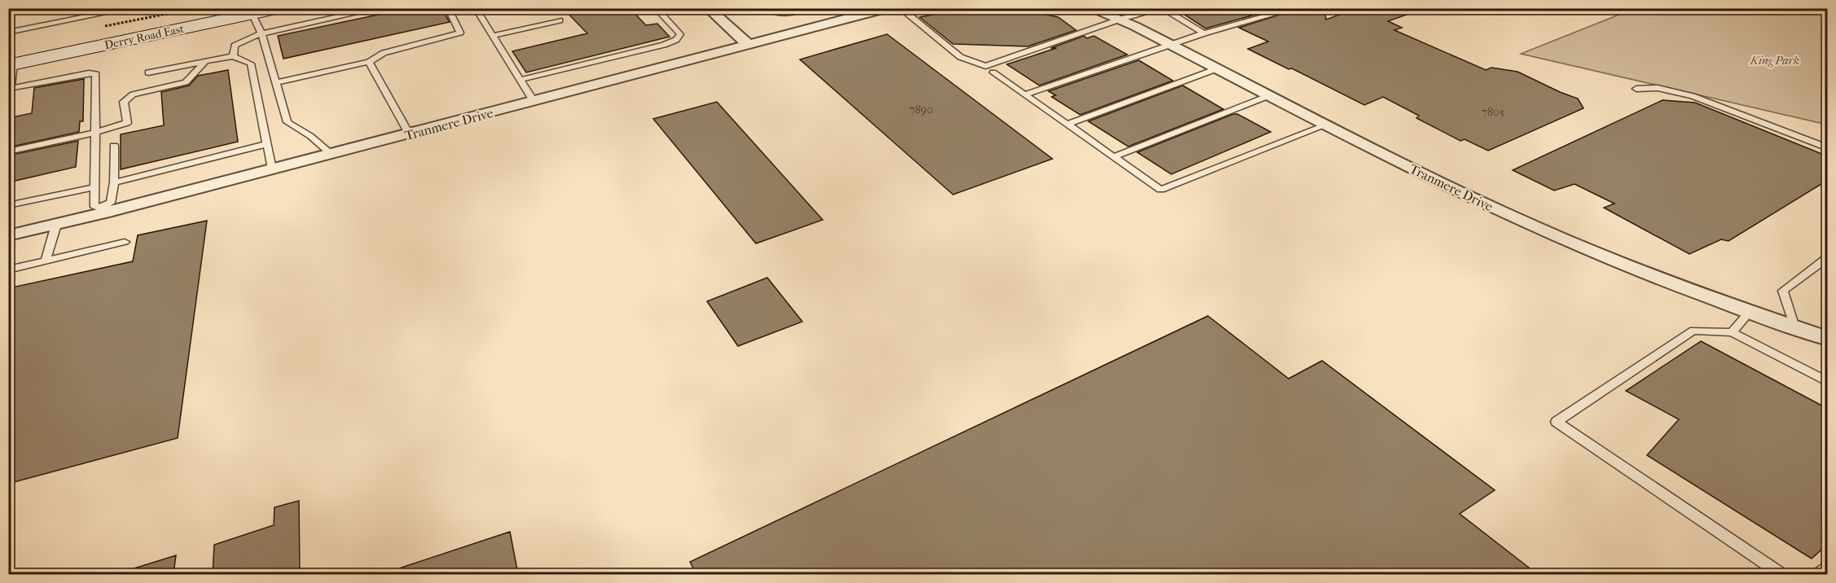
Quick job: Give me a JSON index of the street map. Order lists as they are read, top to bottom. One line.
{"streets":{"main road":["Derry Road East"],"street":["Tranmere Drive"]},"parks":["King Park"],"house_numbers":["7890","7805"]}
